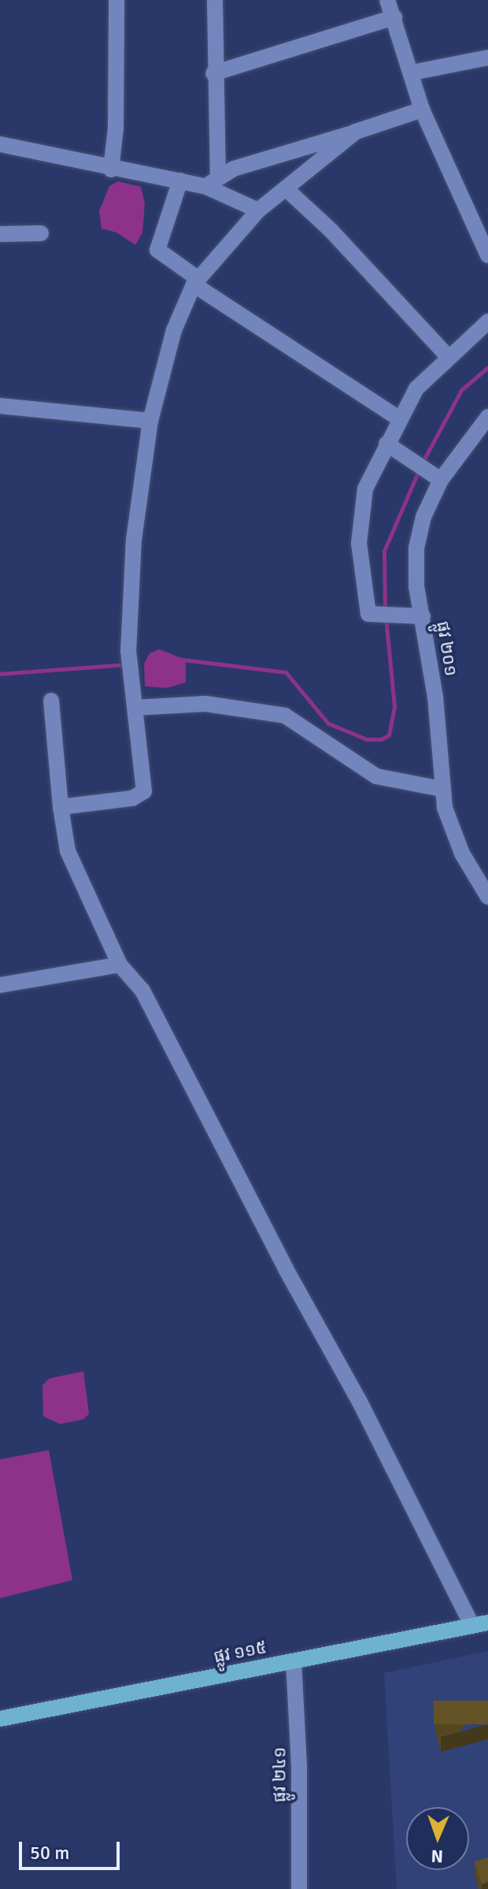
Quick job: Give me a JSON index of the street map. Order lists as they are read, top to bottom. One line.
{"streets":{"main road":["ផ្លូវ ១១៥"],"street":["ផ្លូវ ២០១","ផ្លូវ ២៤១"]},"crossings":[["ផ្លូវ ១១៥","ផ្លូវ ២៤១"]],"scale_bar":"50 m","north":"bottom"}
